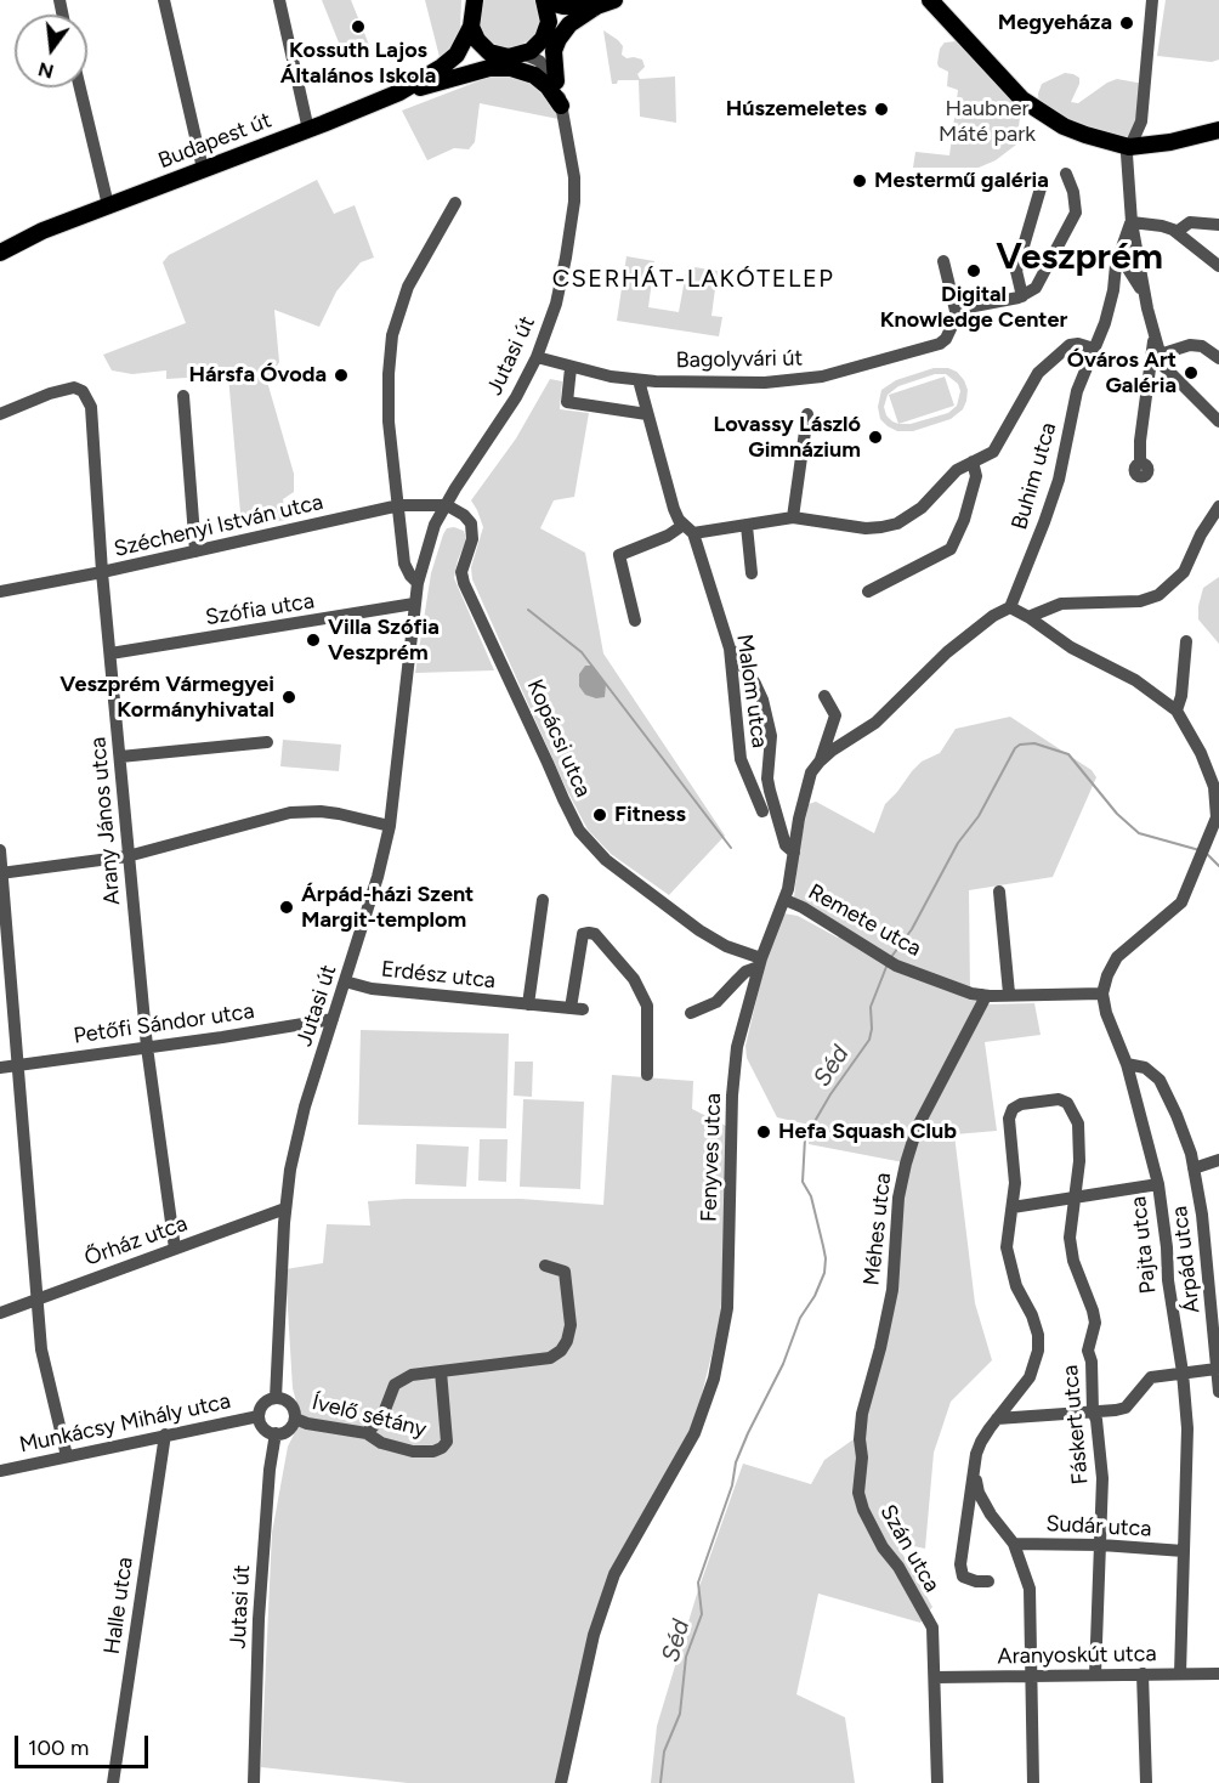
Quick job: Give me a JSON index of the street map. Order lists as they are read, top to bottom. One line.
{"streets":{"main road":["Budapest út"],"street":["Jutasi út","Bagolyvári út","Buhim utca","Széchenyi István utca","Szófia utca","Malom utca","Kopácsi utca","Arany János utca","Remete utca","Erdész utca","Petőfi Sándor utca","Fenyves utca","Méhes utca","Őrház utca","Pajta utca","Árpád utca","Ívelő sétány","Munkácsy Mihály utca","Fáskert utca","Sudár utca","Szán utca","Halle utca","Aranyoskút utca"]},"crossings":[["Jutasi út","Bagolyvári út"],["Jutasi út","Széchenyi István utca"],["Jutasi út","Szófia utca"],["Jutasi út","Kopácsi utca"],["Jutasi út","Erdész utca"],["Jutasi út","Petőfi Sándor utca"],["Jutasi út","Őrház utca"],["Jutasi út","Ívelő sétány"],["Jutasi út","Munkácsy Mihály utca"],["Bagolyvári út","Malom utca"],["Buhim utca","Fenyves utca"],["Széchenyi István utca","Kopácsi utca"],["Széchenyi István utca","Arany János utca"],["Szófia utca","Arany János utca"],["Kopácsi utca","Fenyves utca"],["Arany János utca","Petőfi Sándor utca"],["Arany János utca","Őrház utca"],["Remete utca","Fenyves utca"],["Remete utca","Méhes utca"],["Remete utca","Pajta utca"],["Méhes utca","Szán utca"],["Pajta utca","Árpád utca"],["Pajta utca","Sudár utca"],["Pajta utca","Aranyoskút utca"],["Ívelő sétány","Munkácsy Mihály utca"],["Munkácsy Mihály utca","Halle utca"],["Fáskert utca","Sudár utca"],["Fáskert utca","Aranyoskút utca"],["Szán utca","Aranyoskút utca"]],"districts":["Veszprém","CSERHÁT-LAKÓTELEP"],"water":["Séd"],"parks":["Haubner Máté park"],"places":["Megyeháza","Kossuth Lajos Általános Iskola","Húszemeletes","Mestermű galéria","Digital Knowledge Center","Óváros Art Galéria","Hársfa Óvoda","Lovassy László Gimnázium","Villa Szófia Veszprém","Veszprém Vármegyei Kormányhivatal","Fitness","Árpád-házi Szent Margit-templom","Hefa Squash Club"],"scale_bar":"100 m","north":"bottom"}
